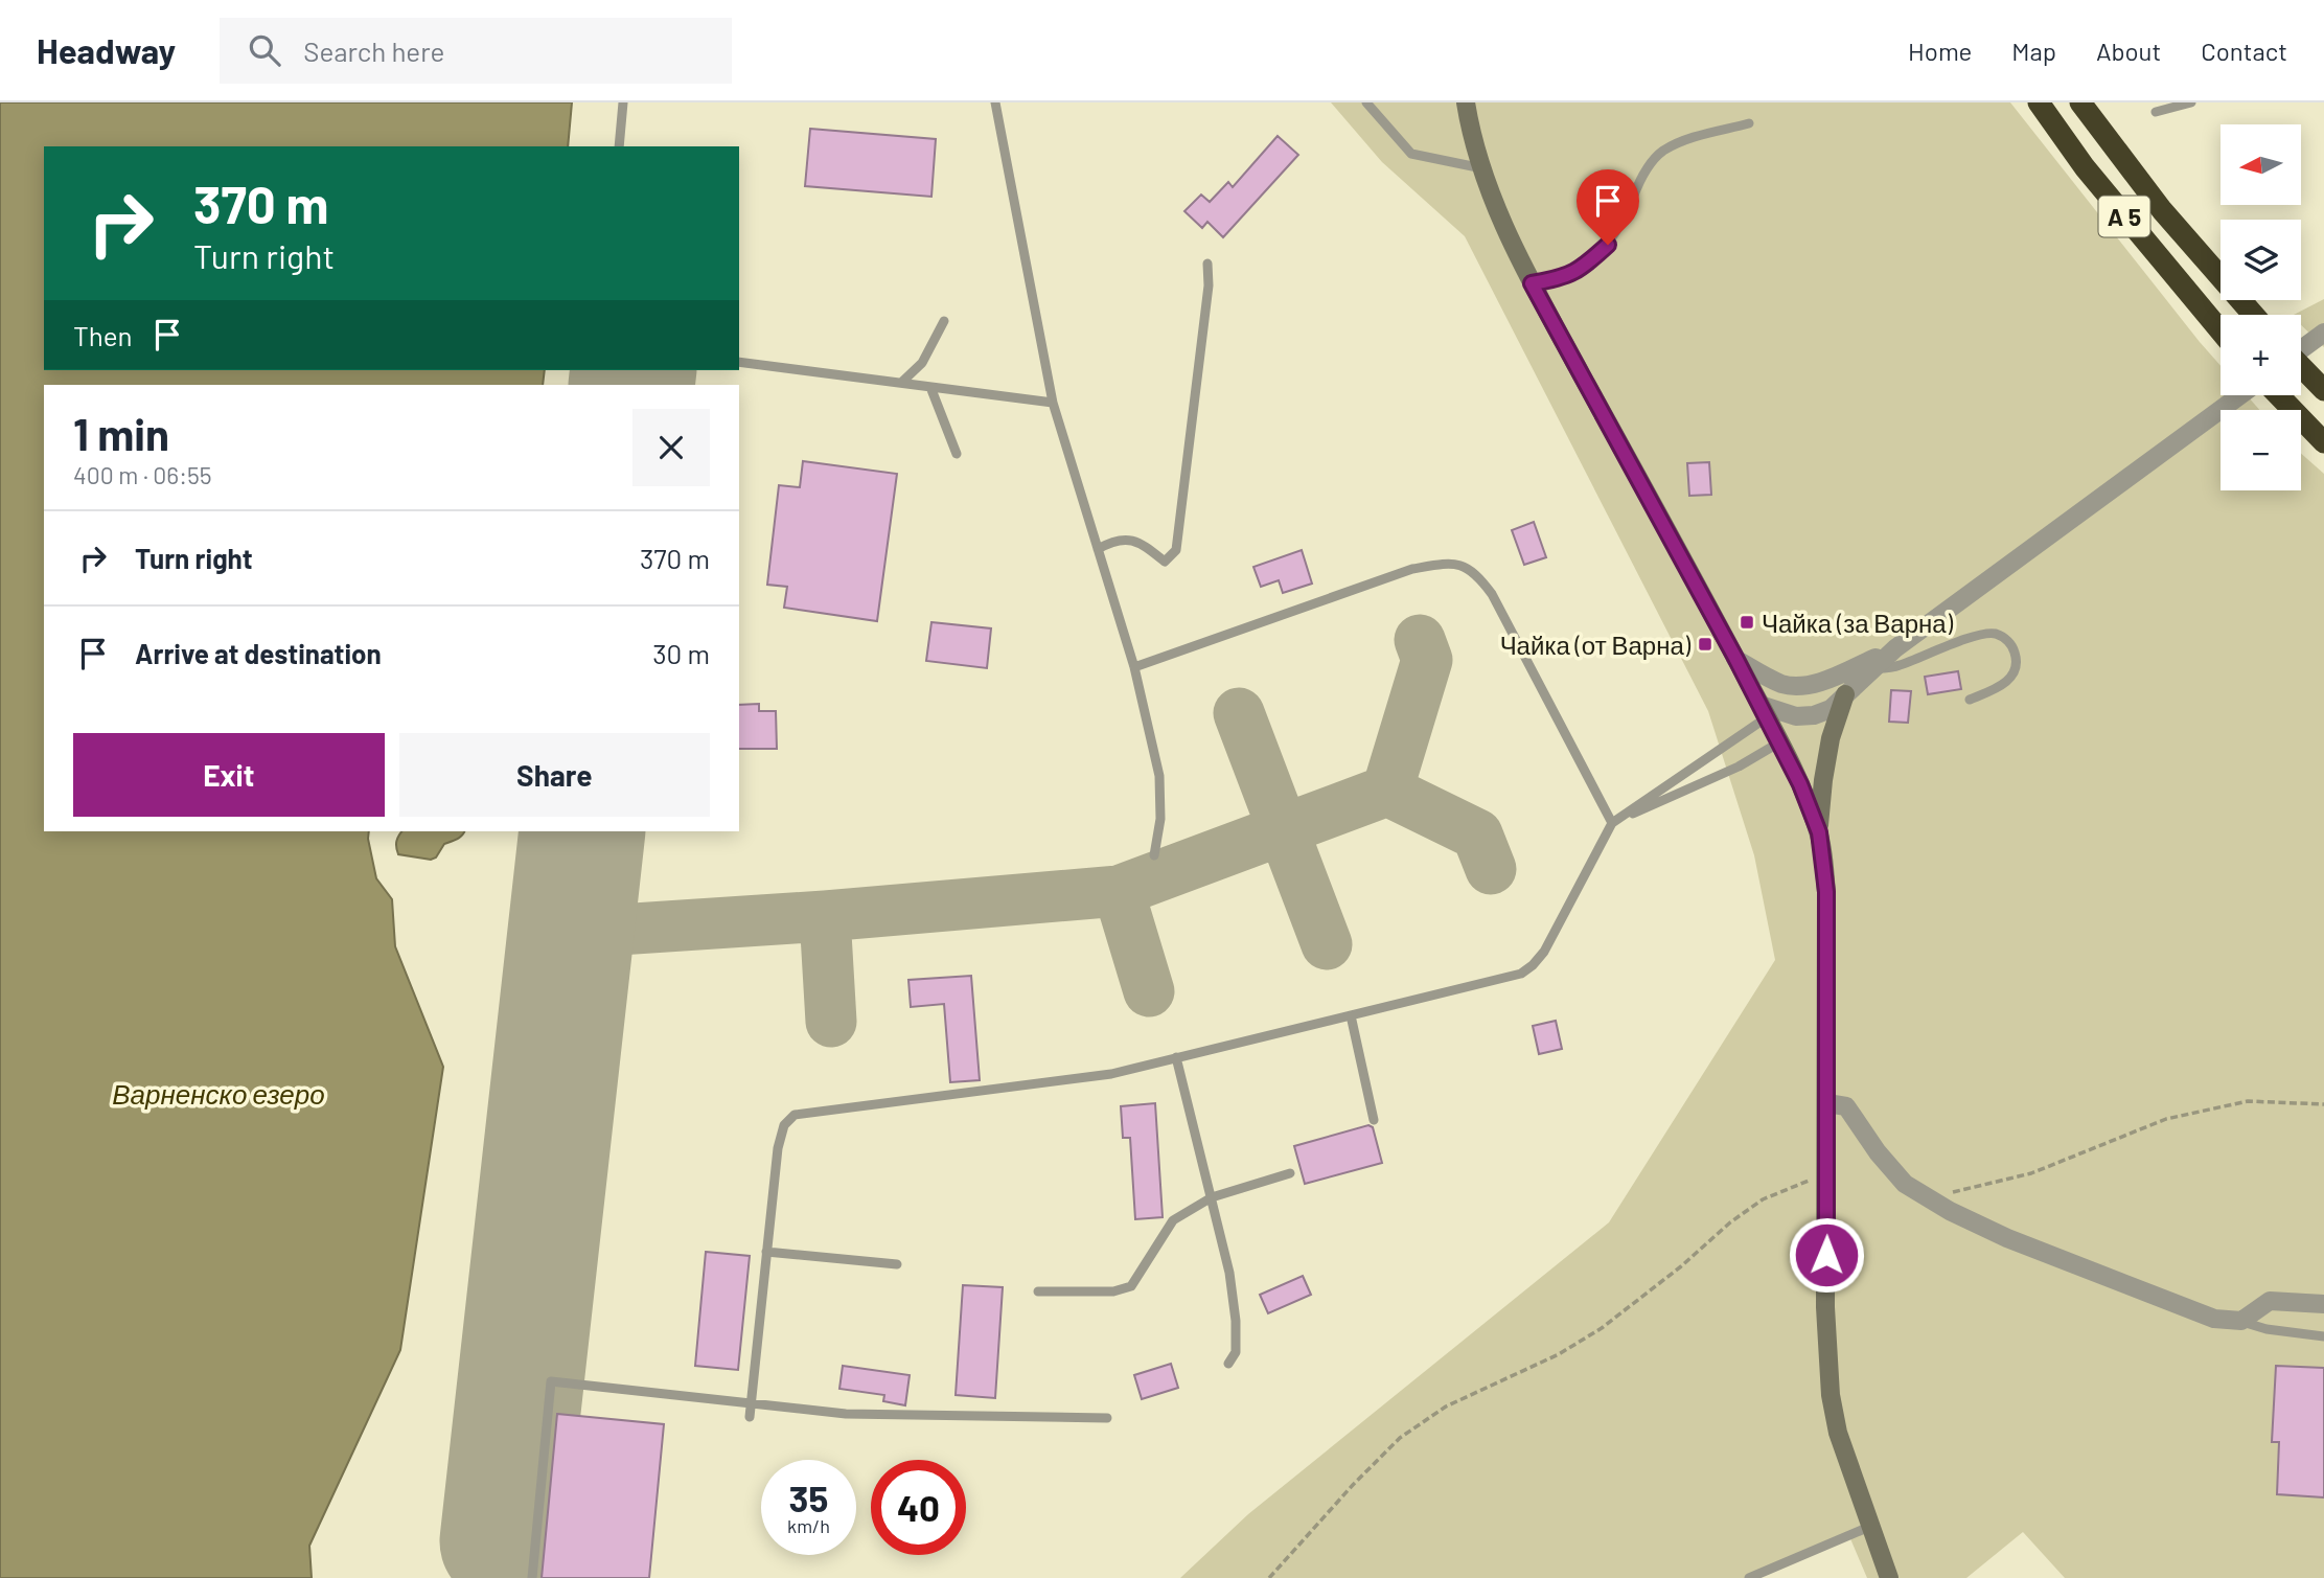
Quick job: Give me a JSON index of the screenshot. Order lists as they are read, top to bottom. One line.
{"streets":{"highway":["A 5"]},"water":["Варненско езеро"],"places":{"transit":["Чайка (за Варна)","Чайка (от Варна)"]},"north":"left","page":{"header":"Headway","search":"Search here","nav":["Home","Map","About","Contact"],"map_buttons":["+","−"],"turn":["370 m","Turn right"],"then":"Then","heading":["1 min","400 m · 06:55"],"list":[{"name":"Turn right","value":"370 m"},{"name":"Arrive at destination","value":"30 m"}],"buttons":["Exit","Share"],"speed":"35 km/h","limit":"40"}}
